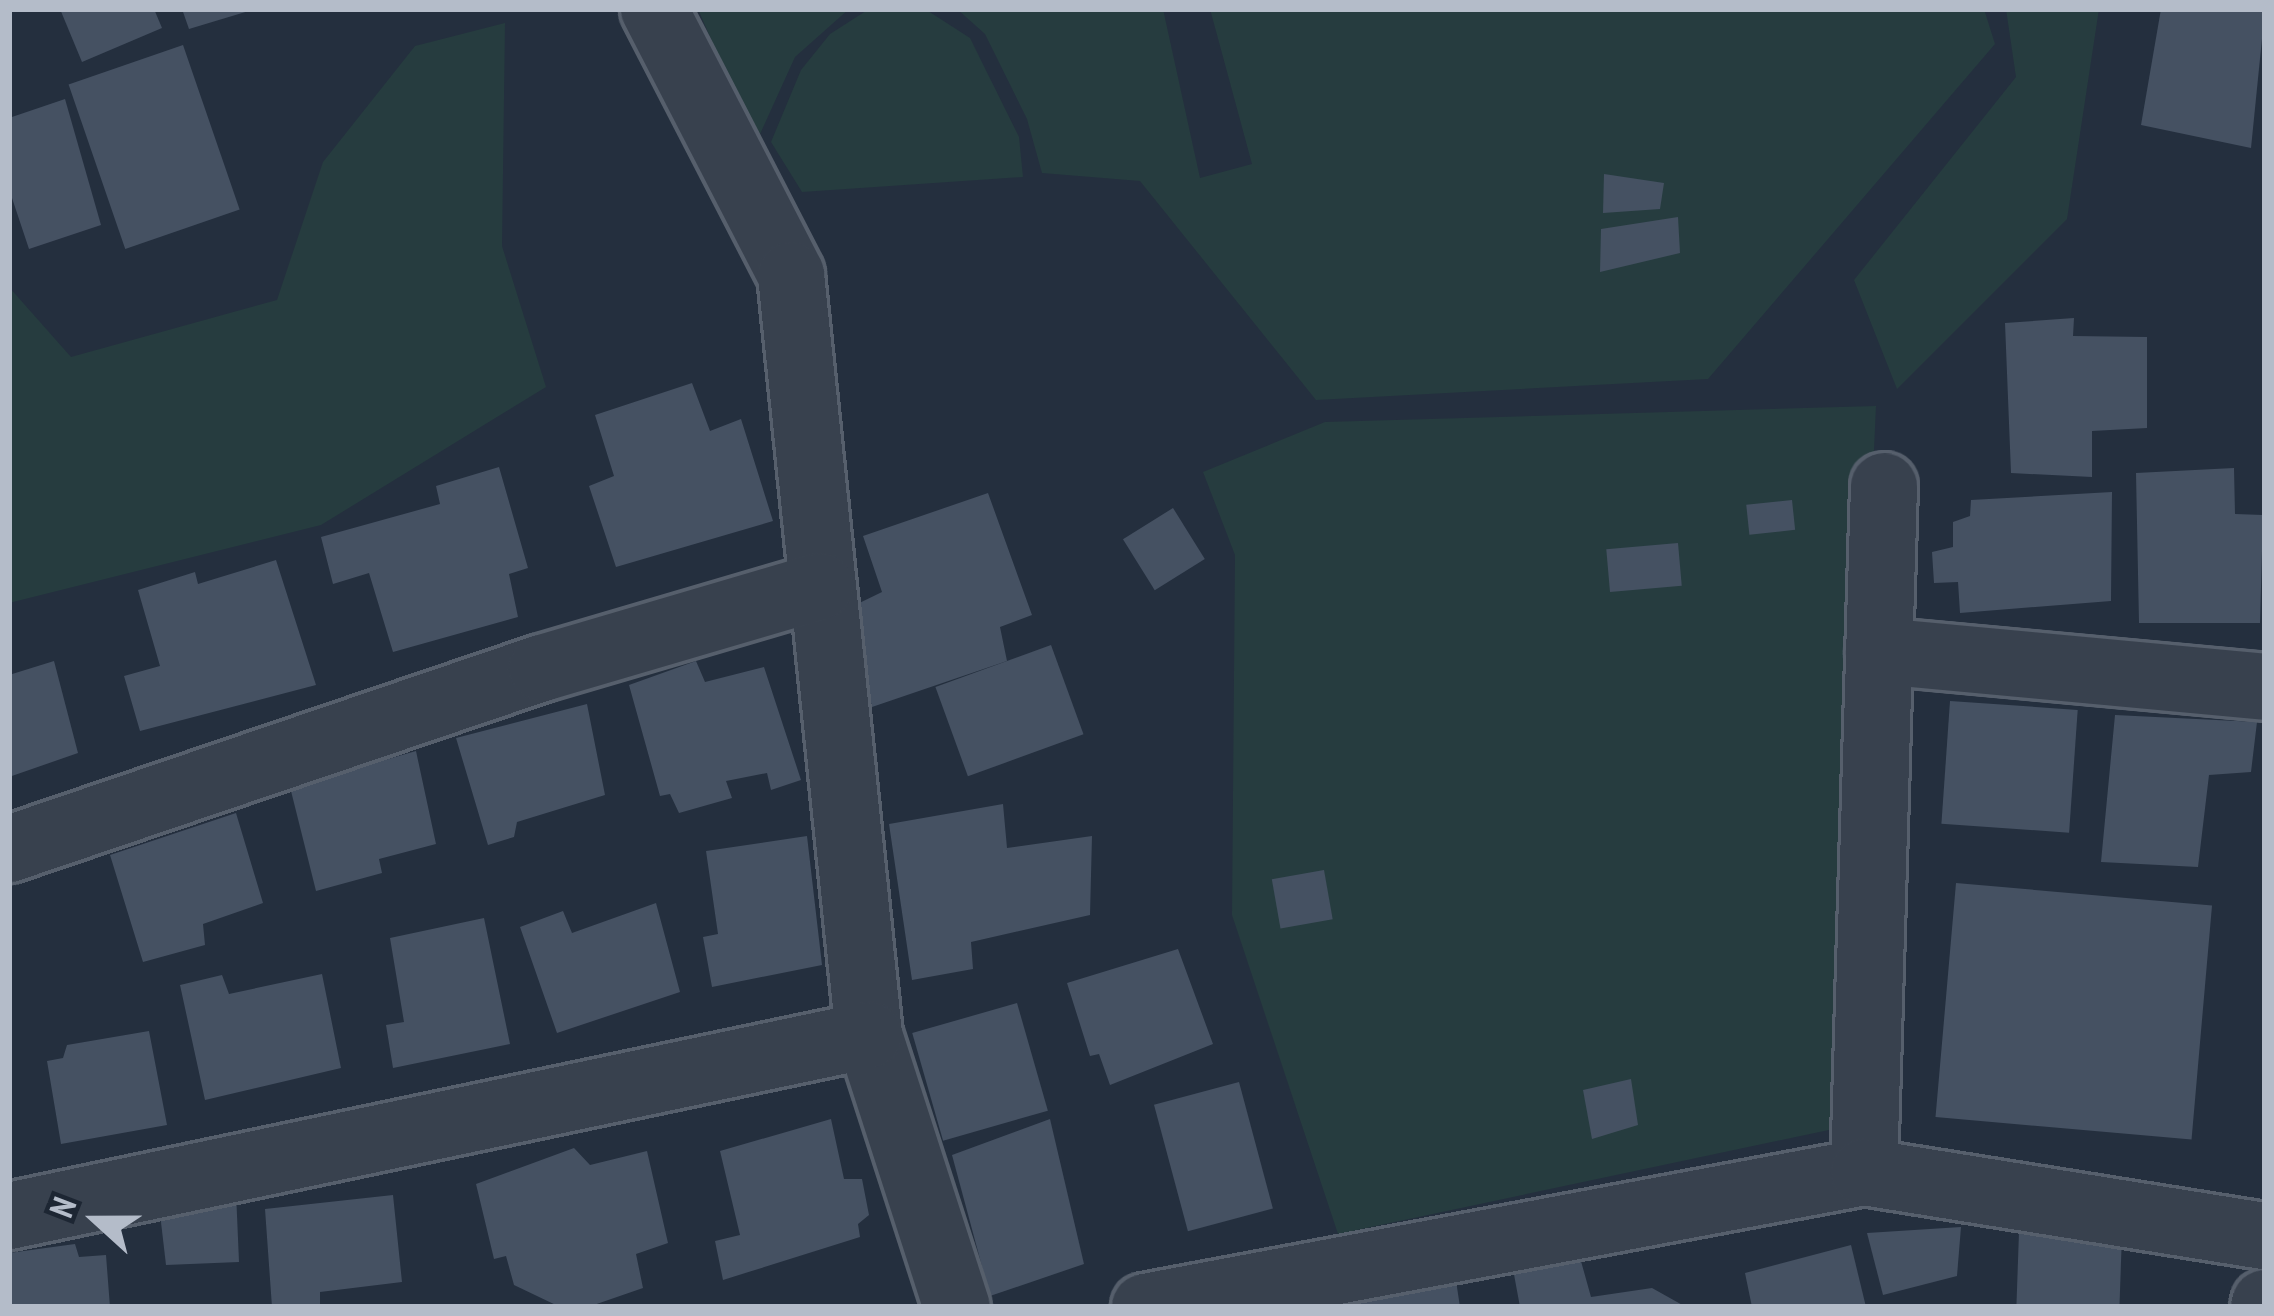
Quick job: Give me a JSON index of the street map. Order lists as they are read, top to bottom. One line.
{"north":"left"}
